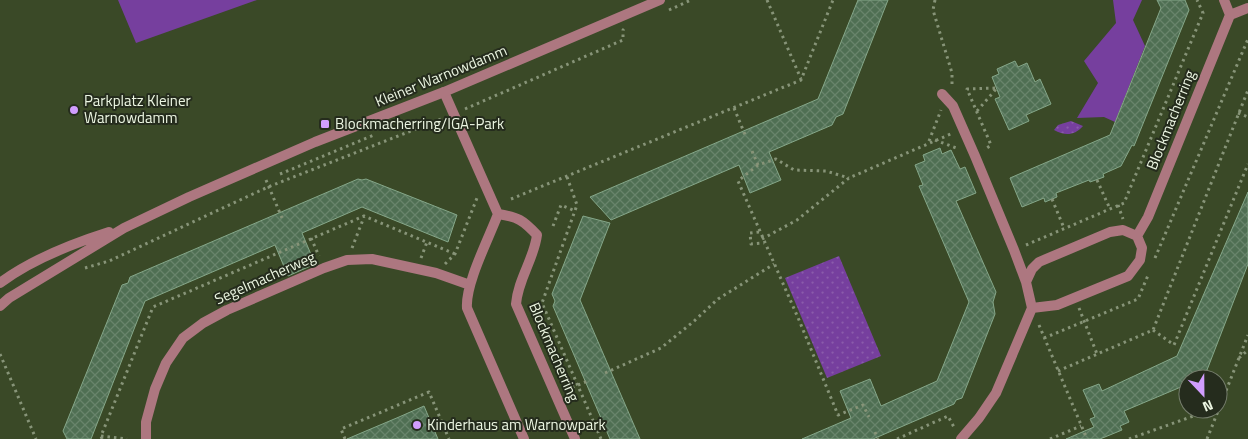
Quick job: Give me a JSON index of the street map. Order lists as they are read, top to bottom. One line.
{"streets":{"street":["Kleiner Warnowdamm","Blockmacherring","Segelmacherweg"]},"places":{"other":["Parkplatz Kleiner Warnowdamm","Kinderhaus am Warnowpark"],"transit":["Blockmacherring/IGA-Park"]},"north":"bottom"}
